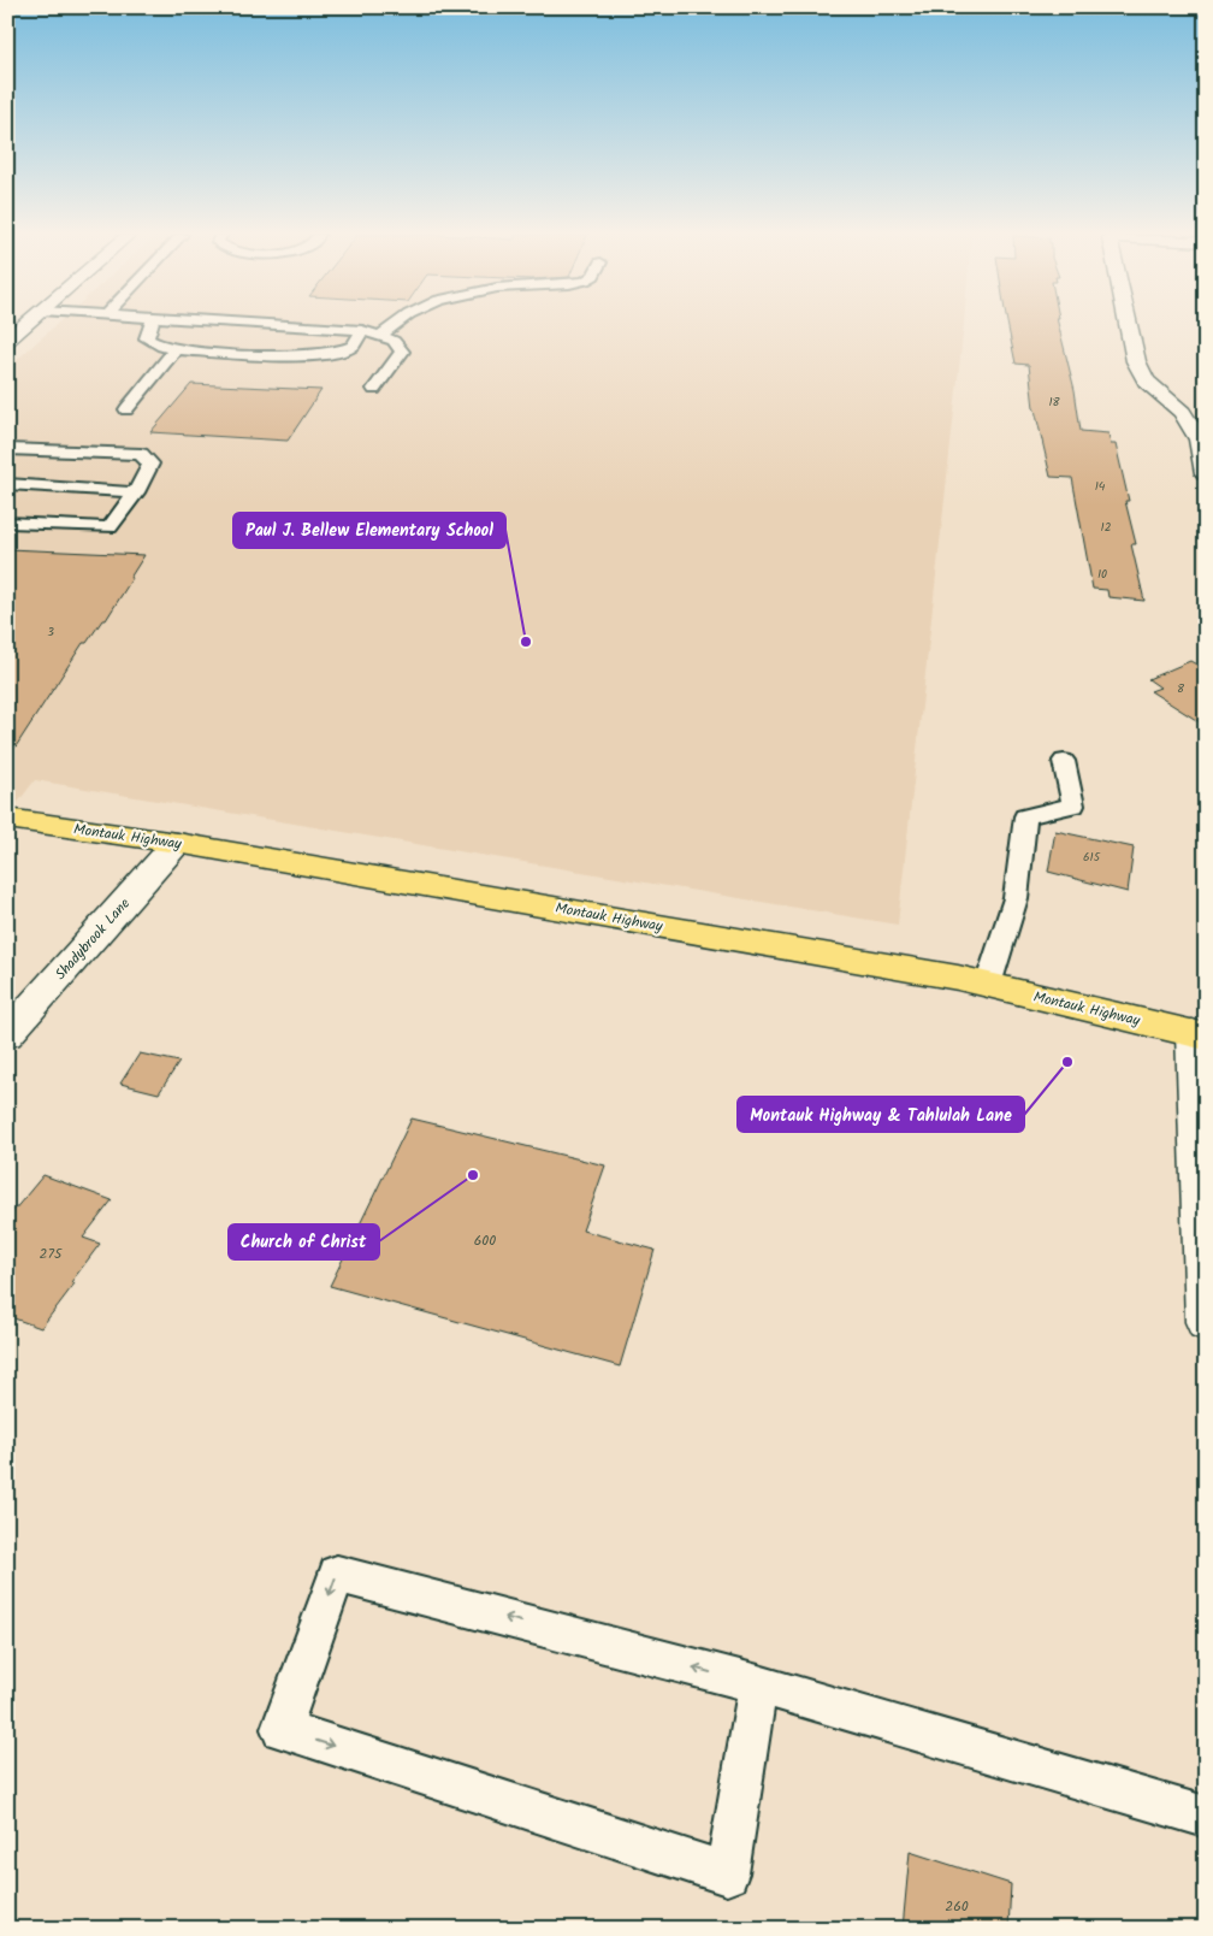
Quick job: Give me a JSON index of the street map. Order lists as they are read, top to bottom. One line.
{"streets":{"main road":["Montauk Highway"],"street":["Shadybrook Lane"]},"crossings":[["Montauk Highway","Shadybrook Lane"]],"places":["Paul J. Bellew Elementary School","Montauk Highway & Tahlulah Lane","Church of Christ"],"house_numbers":["18","14","12","10","3","8","615","600","275","260"]}
